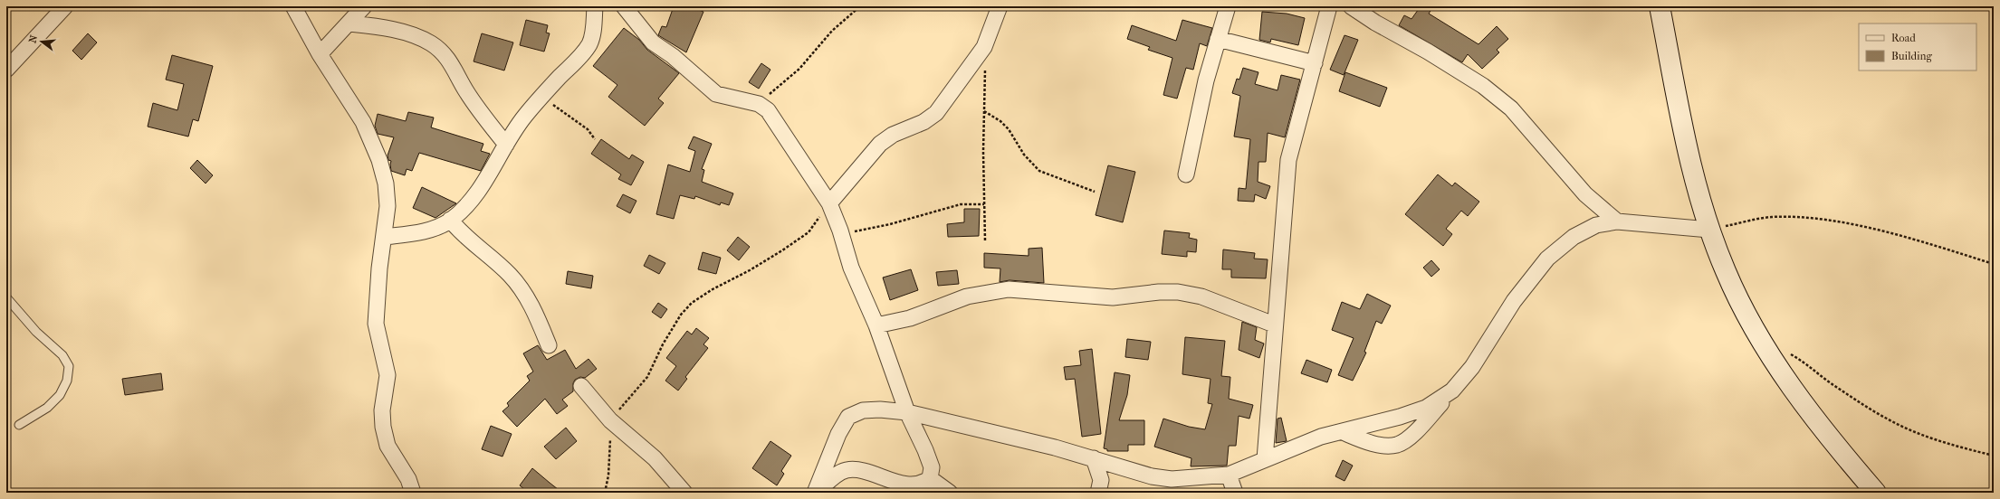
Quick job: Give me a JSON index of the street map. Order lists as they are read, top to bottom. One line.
{"legend":["Road","Building"],"north":"left"}
